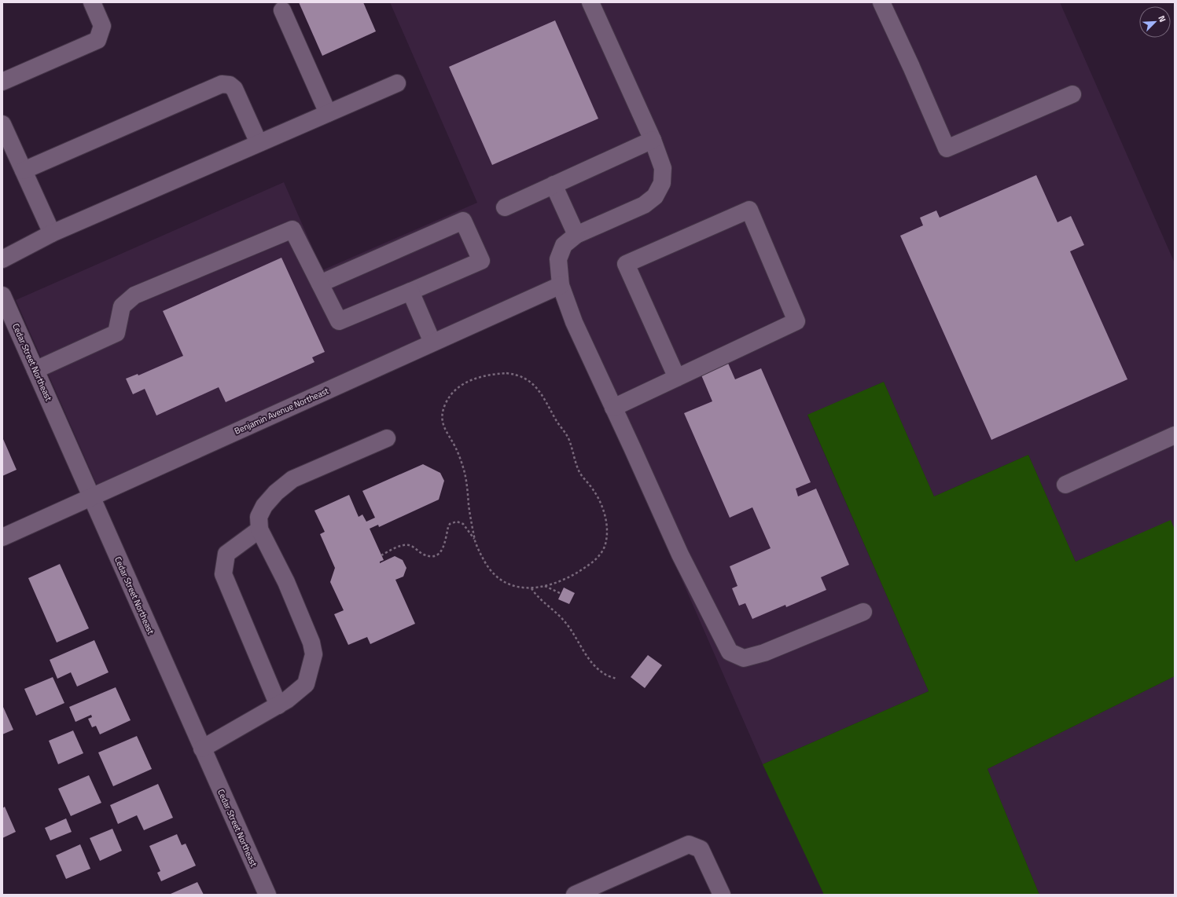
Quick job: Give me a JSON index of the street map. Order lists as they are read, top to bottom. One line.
{"streets":{"street":["Cedar Street Northeast","Benjamin Avenue Northeast"]},"crossings":[["Cedar Street Northeast","Benjamin Avenue Northeast"]],"north":"top right"}
